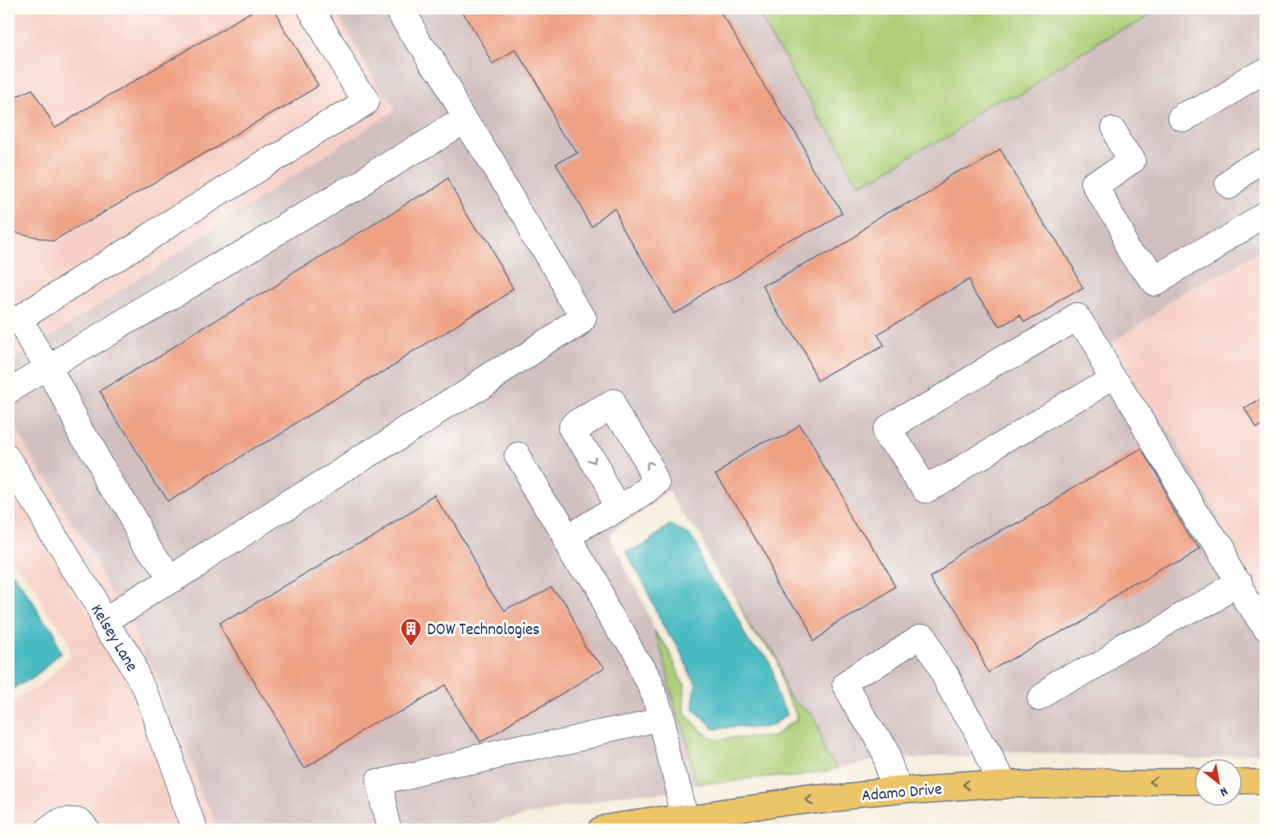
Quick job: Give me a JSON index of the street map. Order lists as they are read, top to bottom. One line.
{"streets":{"main road":["Adamo Drive"],"street":["Kelsey Lane"]},"one_way":["Adamo Drive"],"places":{"building":["DOW Technologies"]},"north":"bottom right"}
